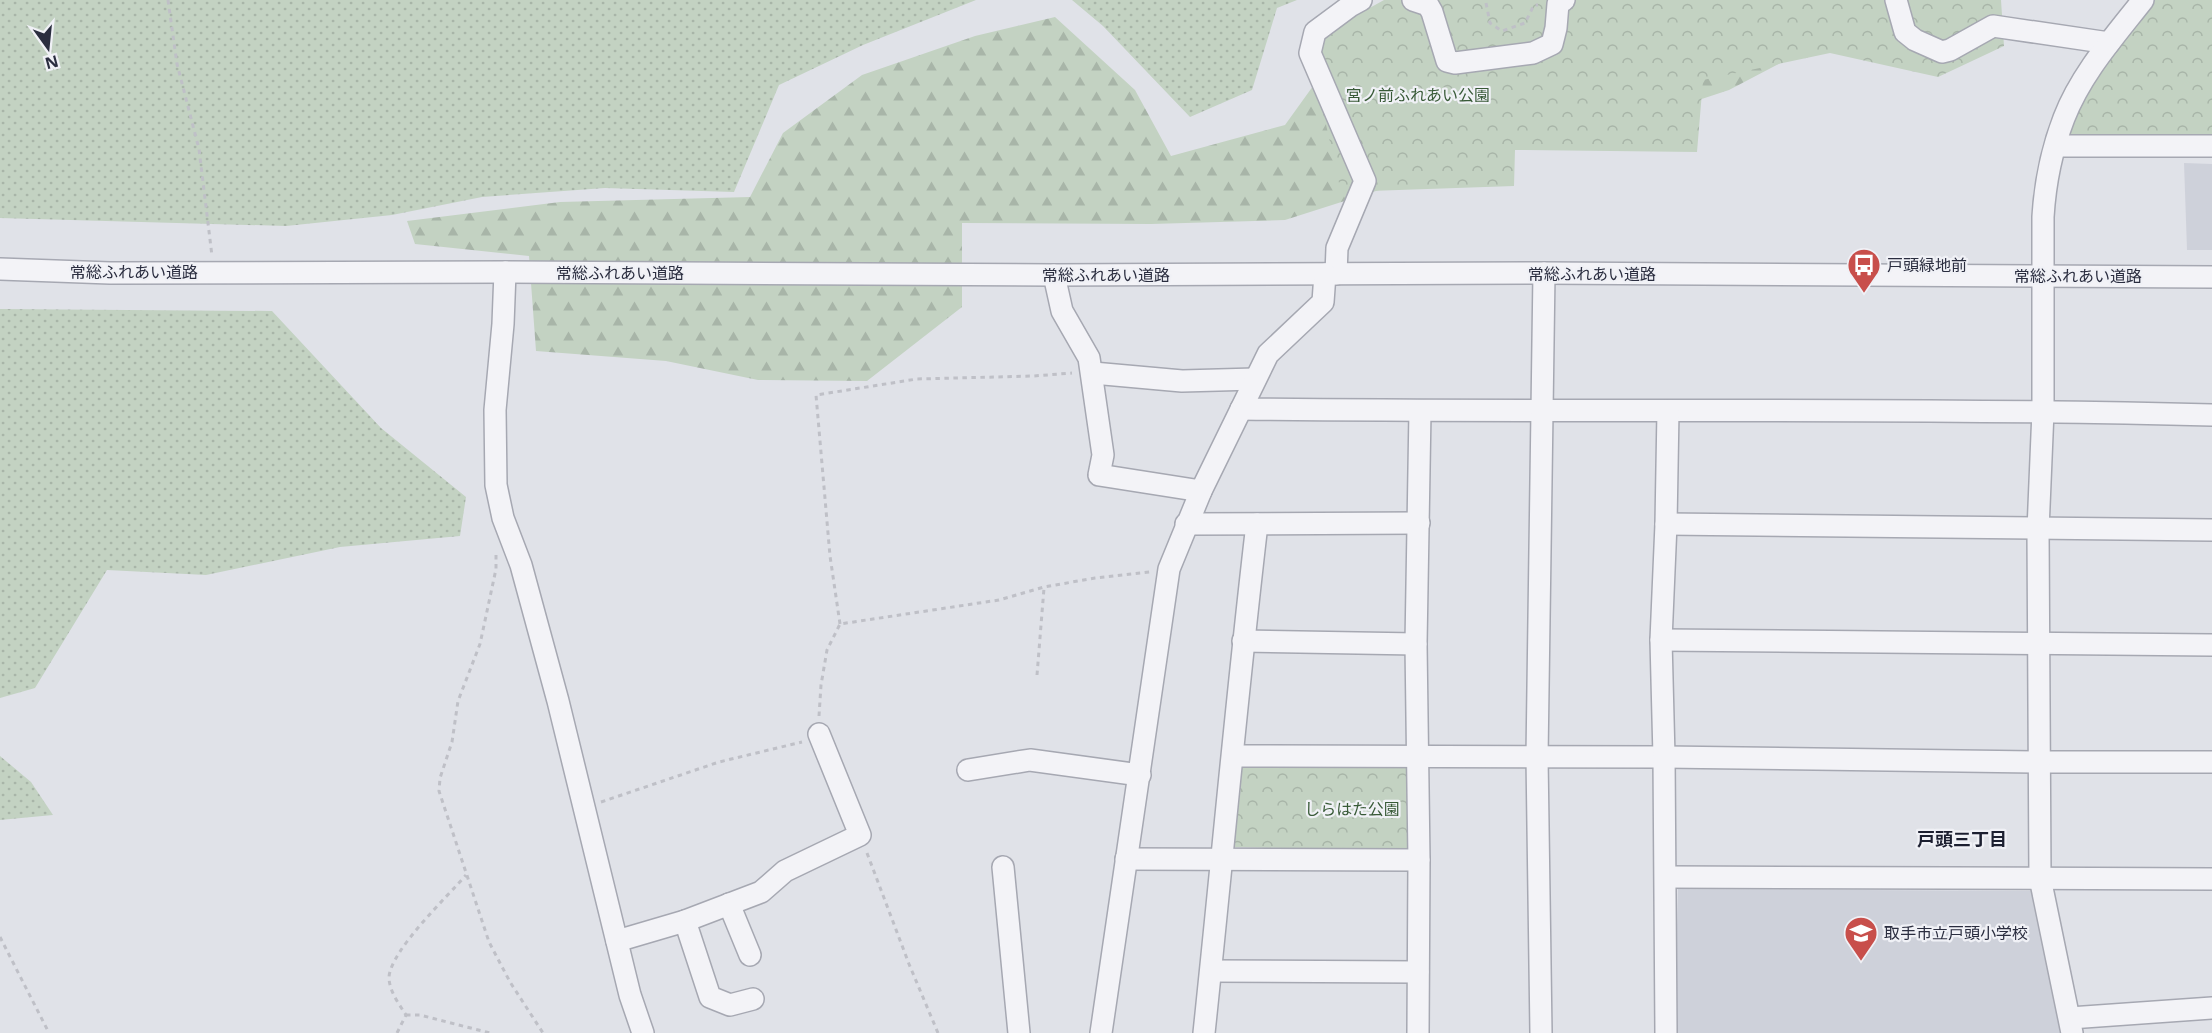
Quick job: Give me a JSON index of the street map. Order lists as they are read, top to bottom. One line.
{"streets":{"street":["常総ふれあい道路"]},"districts":["戸頭三丁目"],"parks":["宮ノ前ふれあい公園","しらはた公園"],"places":{"bus stop":["戸頭緑地前"],"school or university":["取手市立戸頭小学校"]},"north":"bottom"}
